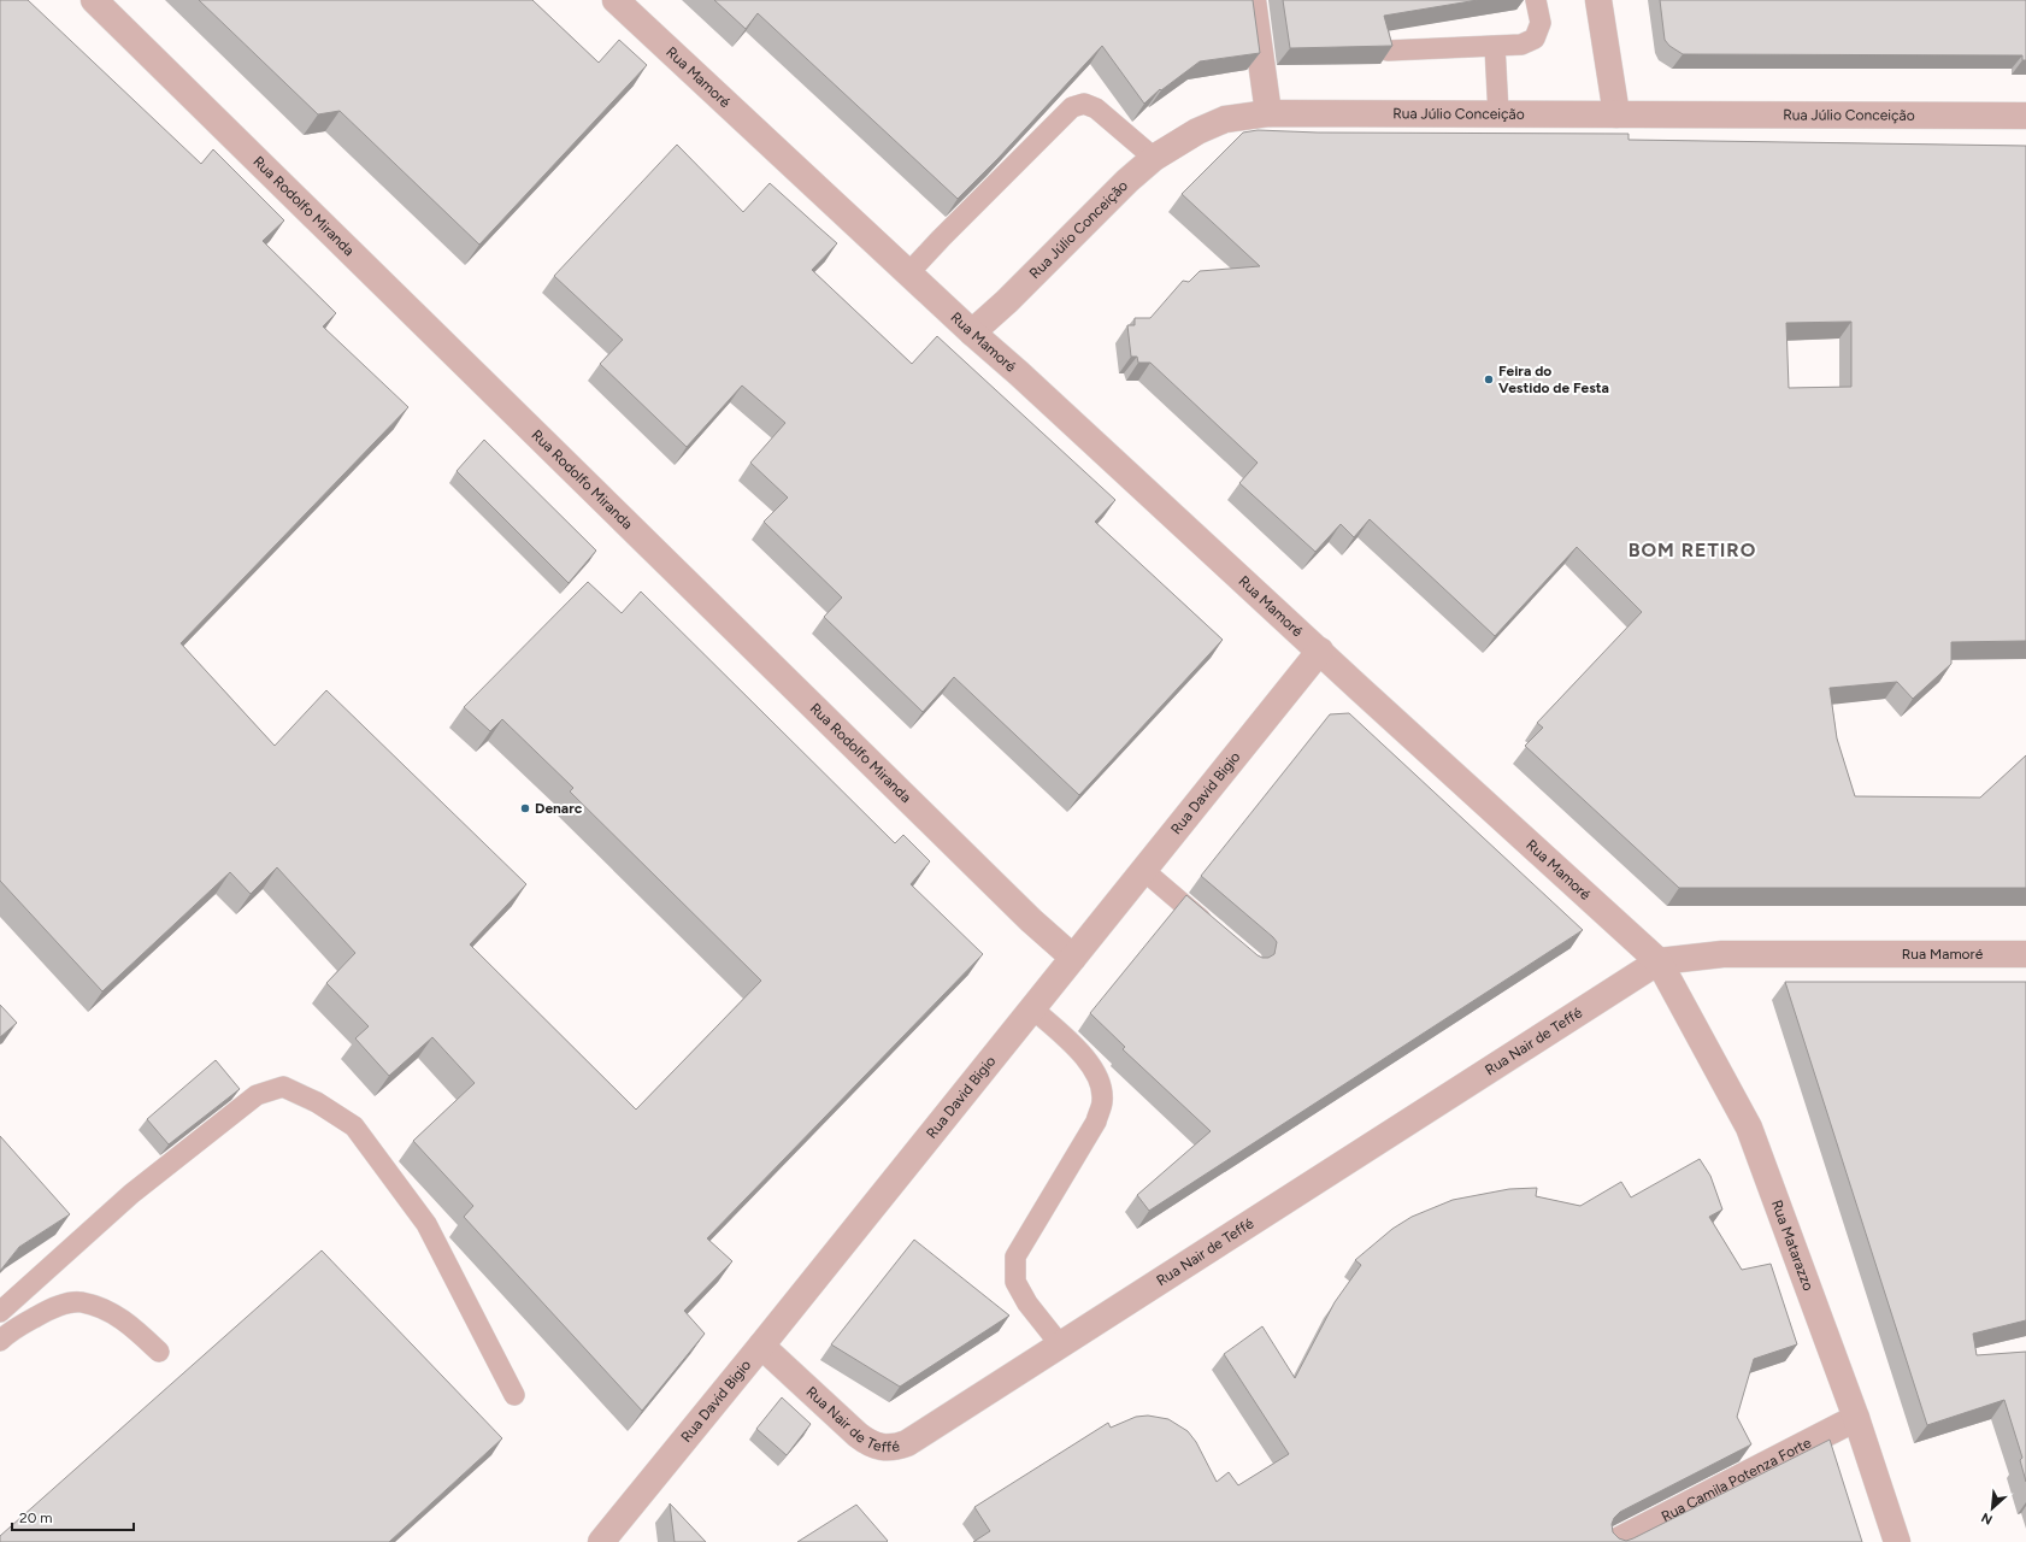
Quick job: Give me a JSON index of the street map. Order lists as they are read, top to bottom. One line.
{"streets":{"street":["Rua Mamoré","Rua Júlio Conceição","Rua Rodolfo Miranda","Rua David Bigio","Rua Nair de Teffé","Rua Matarazzo","Rua Camila Potenza Forte"]},"crossings":[["Rua Mamoré","Rua Júlio Conceição"],["Rua Mamoré","Rua David Bigio"],["Rua Mamoré","Rua Nair de Teffé"],["Rua Mamoré","Rua Matarazzo"],["Rua Rodolfo Miranda","Rua David Bigio"],["Rua David Bigio","Rua Nair de Teffé"],["Rua Nair de Teffé","Rua Matarazzo"],["Rua Matarazzo","Rua Camila Potenza Forte"]],"districts":["BOM RETIRO"],"places":["Feira do Vestido de Festa","Denarc"],"scale_bar":"20 m","north":"bottom left"}
